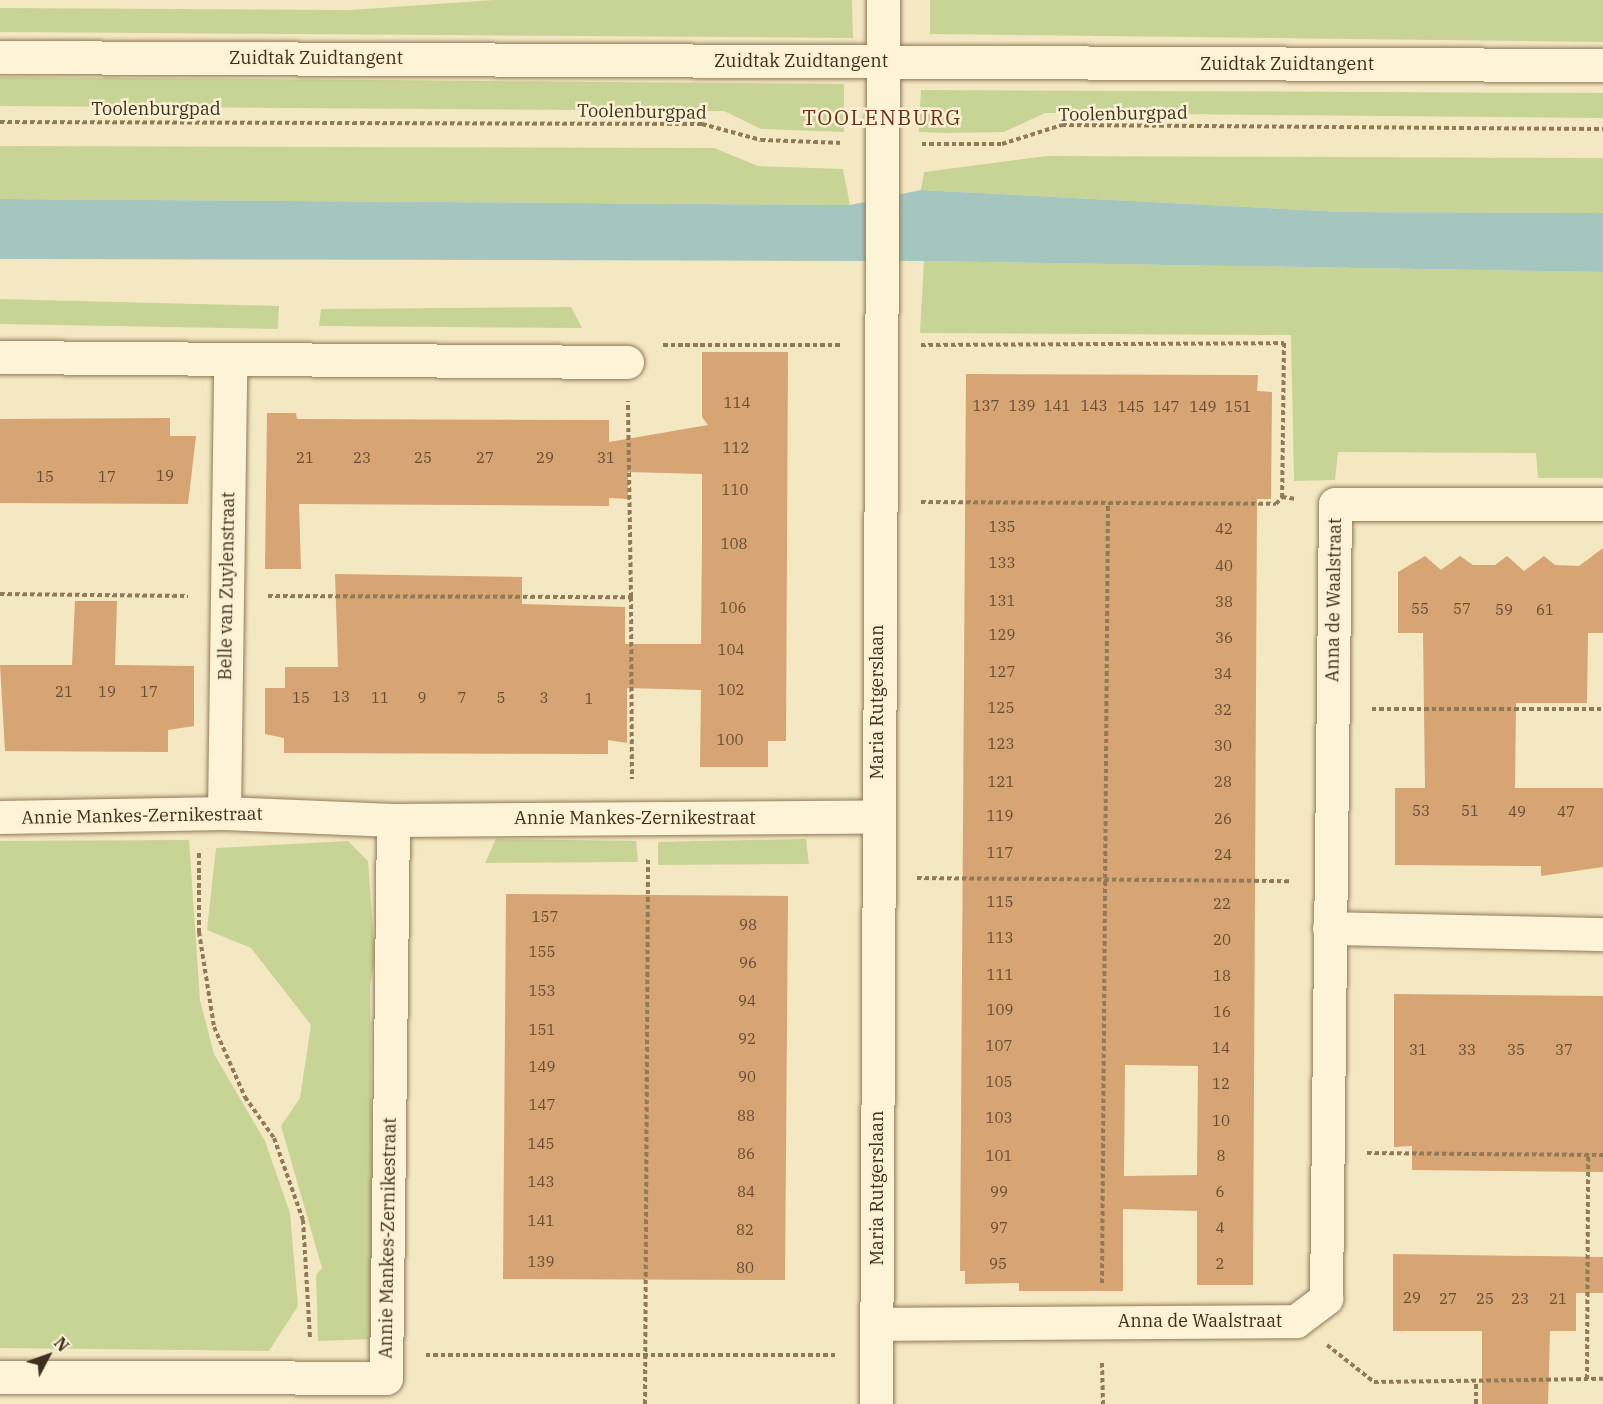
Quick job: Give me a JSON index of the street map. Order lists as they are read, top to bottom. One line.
{"streets":{"street":["Zuidtak Zuidtangent","Belle van Zuylenstraat","Anna de Waalstraat","Maria Rutgerslaan","Annie Mankes-Zernikestraat"],"path":["Toolenburgpad"]},"crossings":[["Zuidtak Zuidtangent","Maria Rutgerslaan"],["Toolenburgpad","Maria Rutgerslaan"],["Belle van Zuylenstraat","Annie Mankes-Zernikestraat"],["Anna de Waalstraat","Maria Rutgerslaan"],["Maria Rutgerslaan","Annie Mankes-Zernikestraat"]],"districts":["TOOLENBURG"],"house_numbers":["114","137","139","141","143","145","147","149","151","112","21","23","25","27","29","31","19","15","17","110","135","42","108","133","40","131","38","106","55","57","59","61","129","36","104","127","34","102","21","19","17","13","15","11","9","7","5","3","1","125","32","100","123","30","121","28","53","51","49","47","119","26","117","24","115","22","157","98","113","20","155","96","111","18","153","94","109","16","151","92","107","14","31","33","35","37","149","90","105","12","147","88","103","10","145","86","101","8","143","84","99","6","141","97","4","82","139","95","2","80","29","27","25","23","21"],"north":"top right"}
